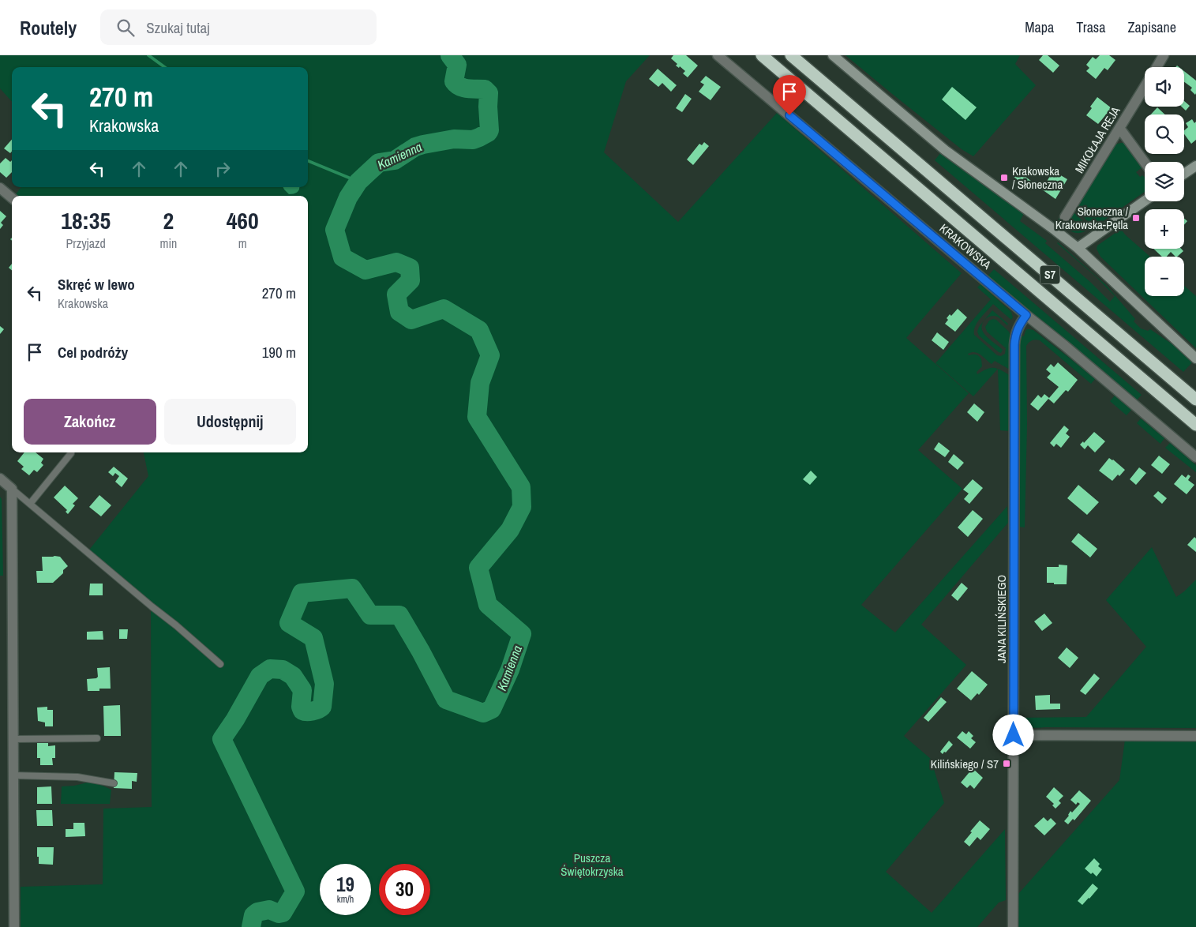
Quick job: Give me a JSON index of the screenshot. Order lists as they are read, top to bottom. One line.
{"streets":{"highway":["S7"],"street":["MIKOŁAJA REJA","KRAKOWSKA","JANA KILIŃSKIEGO"]},"crossings":[["KRAKOWSKA","JANA KILIŃSKIEGO"]],"water":["Kamienna"],"parks":["Puszcza Świętokrzyska"],"places":{"transit":["Krakowska / Słoneczna","Słoneczna / Krakowska-Pętla","Kilińskiego / S7"]},"page":{"header":"Routely","search":"Szukaj tutaj","nav":["Mapa","Trasa","Zapisane"],"map_buttons":["+","−"],"turn":["270 m","Krakowska"],"eta":["18:35","Przyjazd","2","min","460","m"],"list":[{"name":"Skręć w lewo","note":"Krakowska","value":"270 m"},{"name":"Cel podróży","value":"190 m"}],"buttons":["Zakończ","Udostępnij"],"speed":"19 km/h","limit":"30"}}
